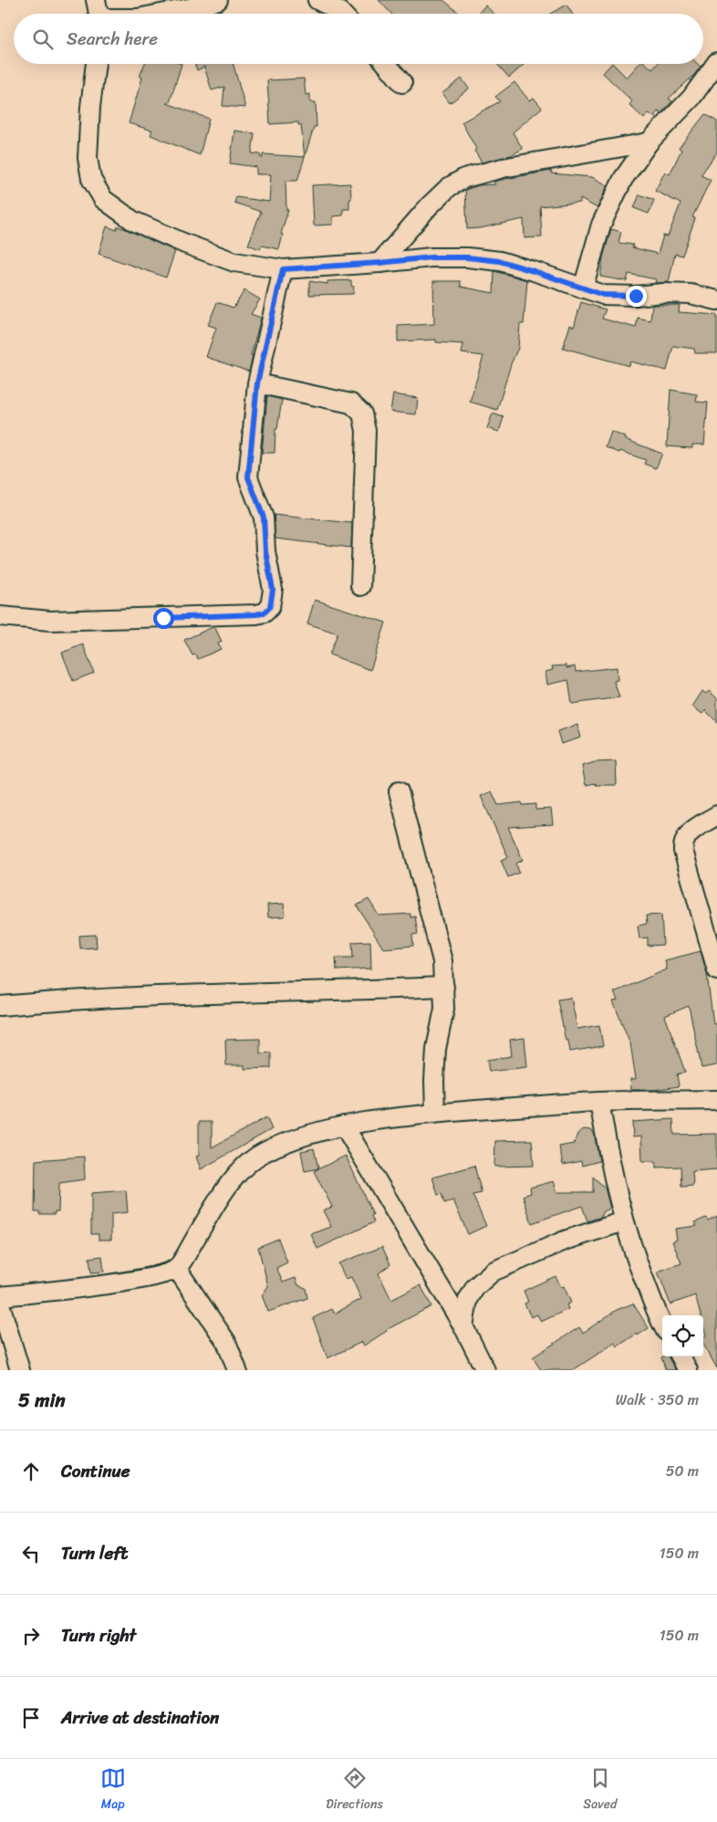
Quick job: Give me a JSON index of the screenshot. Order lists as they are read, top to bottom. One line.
{"page":{"search":"Search here","heading":["5 min","Walk · 350 m"],"list":[["Continue","50 m"],["Turn left","150 m"],["Turn right","150 m"],"Arrive at destination"],"nav":["Map","Directions","Saved"]}}
